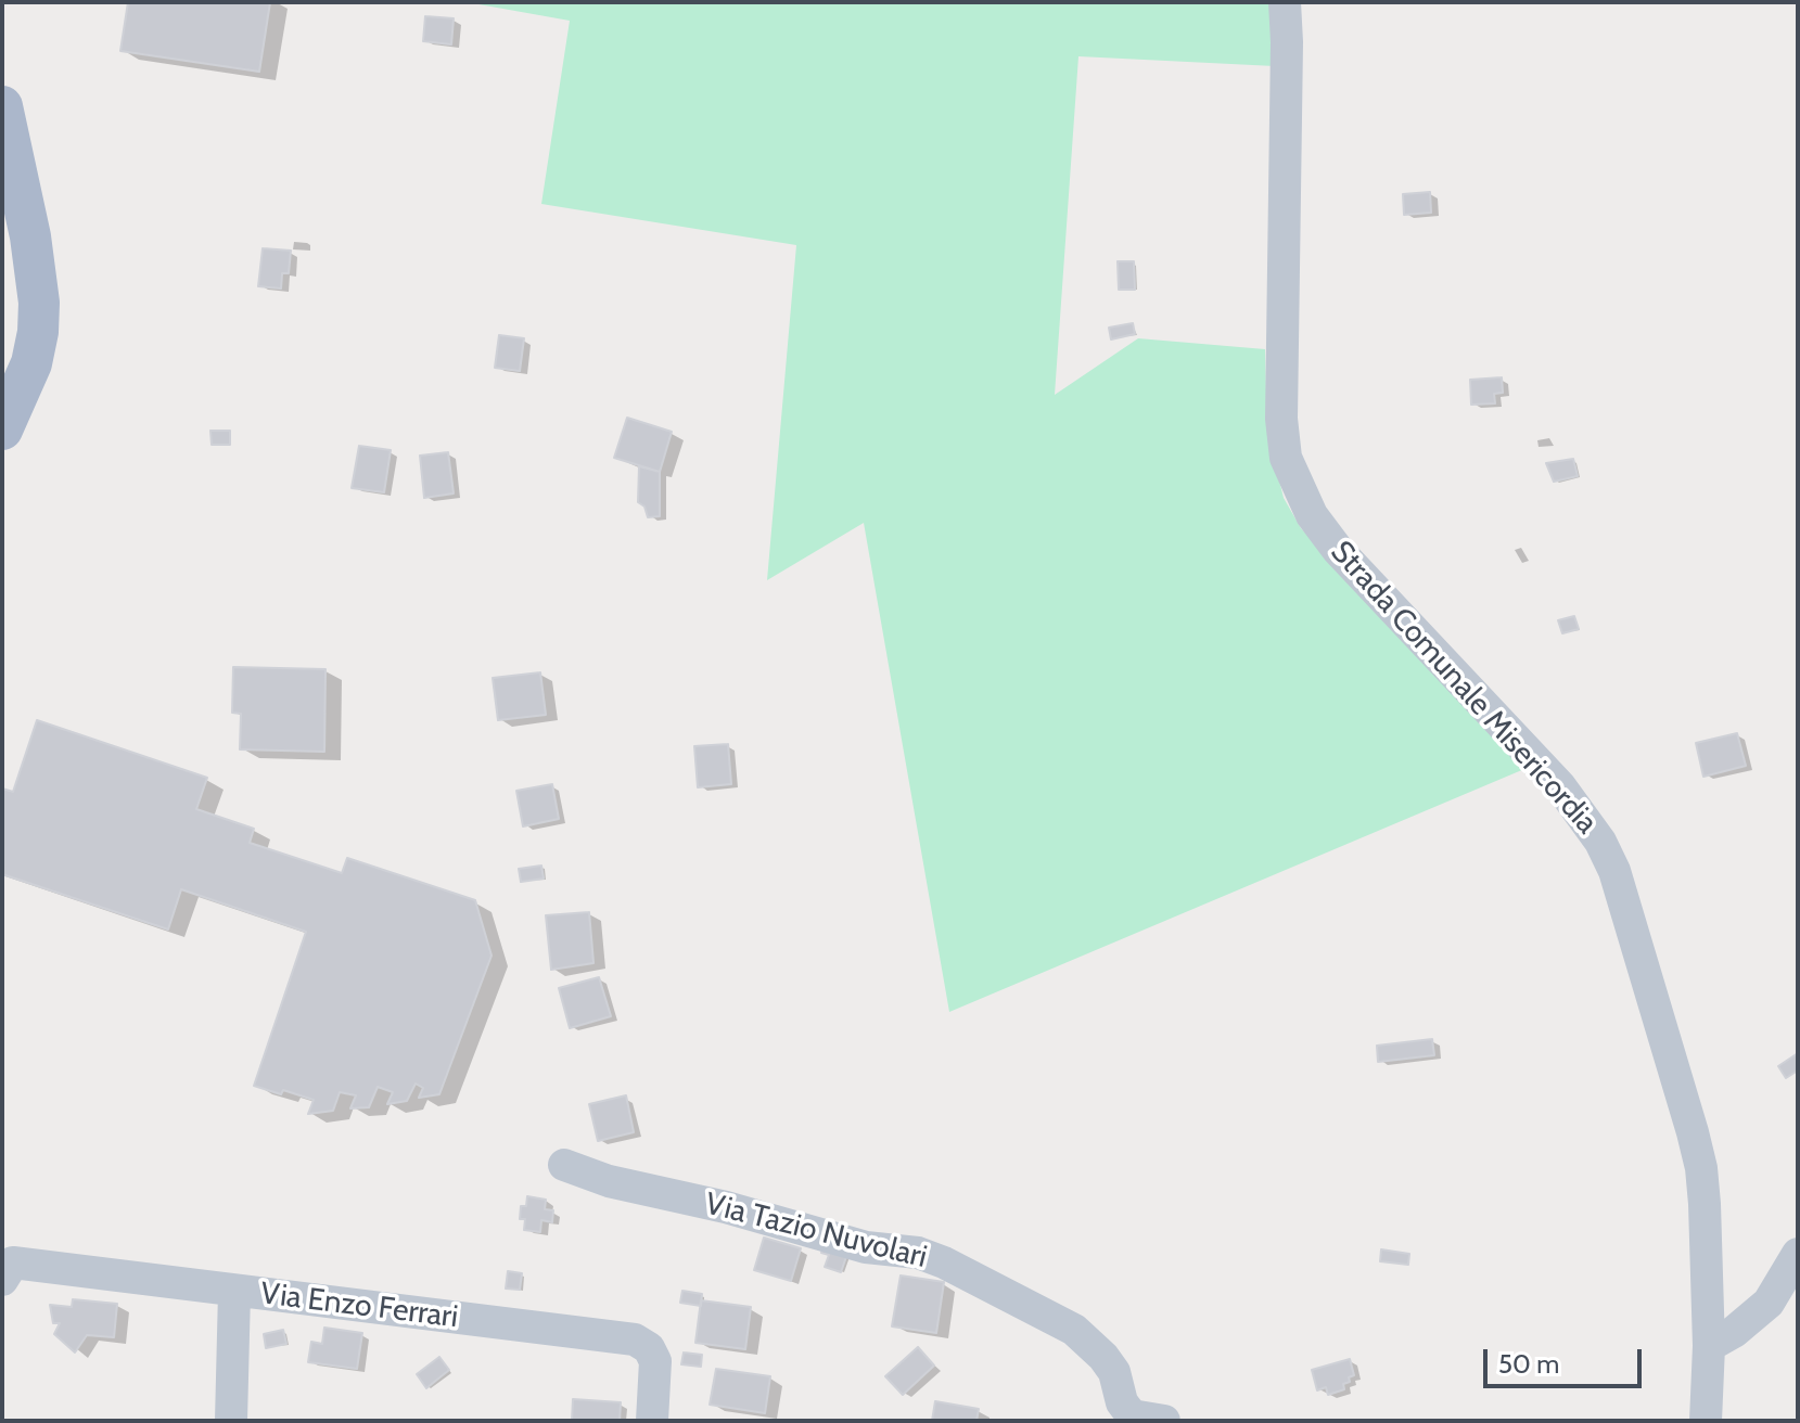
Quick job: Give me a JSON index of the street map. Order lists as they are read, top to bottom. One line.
{"streets":{"street":["Strada Comunale Misericordia","Via Tazio Nuvolari","Via Enzo Ferrari"]},"scale_bar":"50 m"}
